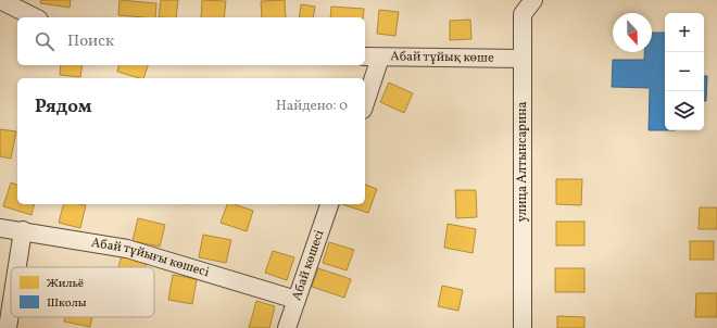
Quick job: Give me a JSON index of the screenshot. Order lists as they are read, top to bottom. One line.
{"streets":{"street":["Абай тұйық көше","улица Алтынсарина","Абай тұйығы көшесі","Абай көшесі"]},"crossings":[["Абай тұйық көше","улица Алтынсарина"],["Абай тұйығы көшесі","Абай көшесі"]],"legend":["Жильё","Школы"],"north":"bottom","page":{"map_buttons":["+","−"],"search":"Поиск","heading":["Рядом","Найдено: 0"]}}
